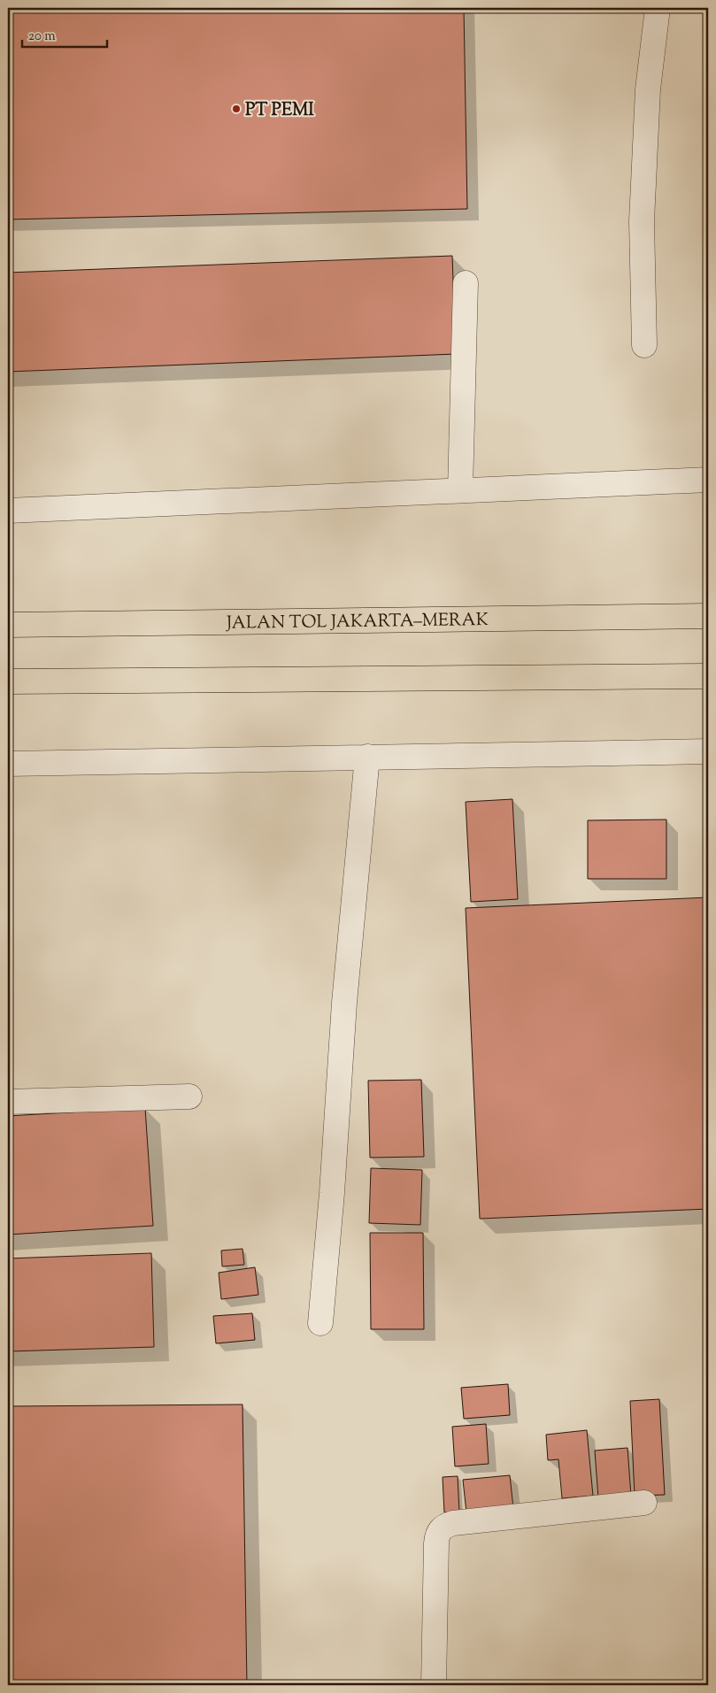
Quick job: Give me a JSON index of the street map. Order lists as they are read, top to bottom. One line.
{"streets":{"highway":["JALAN TOL JAKARTA–MERAK"]},"places":["PT PEMI"],"scale_bar":"20 m"}
